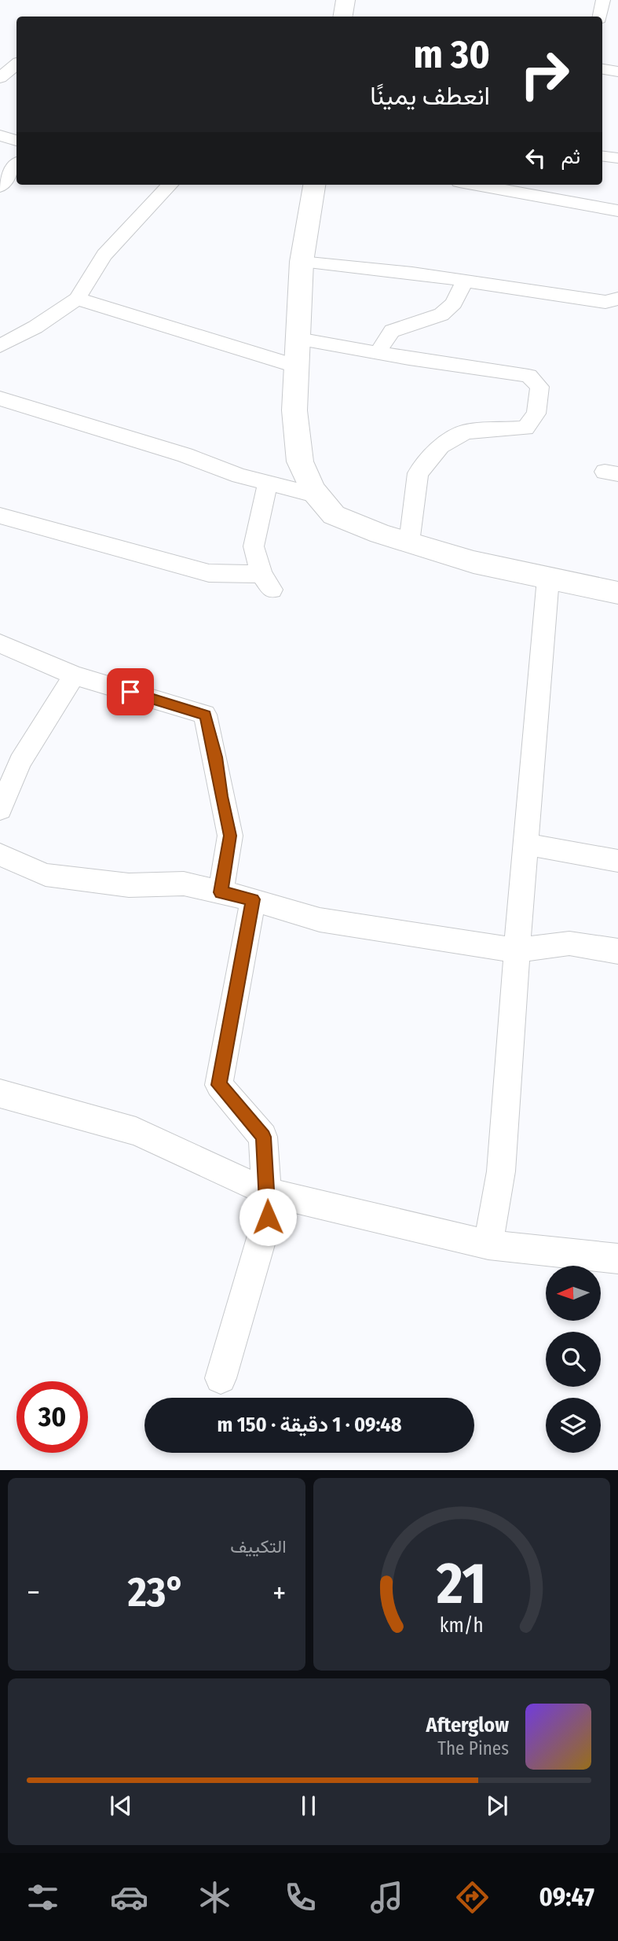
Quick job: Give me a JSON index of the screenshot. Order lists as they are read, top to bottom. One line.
{"north":"left","page":{"turn":["30 m","انعطف يمينًا"],"then":"ثم","limit":"30","trip":"09:48 · 1 دقيقة · 150 m","tile":"التكييف","heat":["−","23°","+"],"song":["Afterglow","The Pines"],"tabs":"09:47","gauge":["21","km/h"]}}
